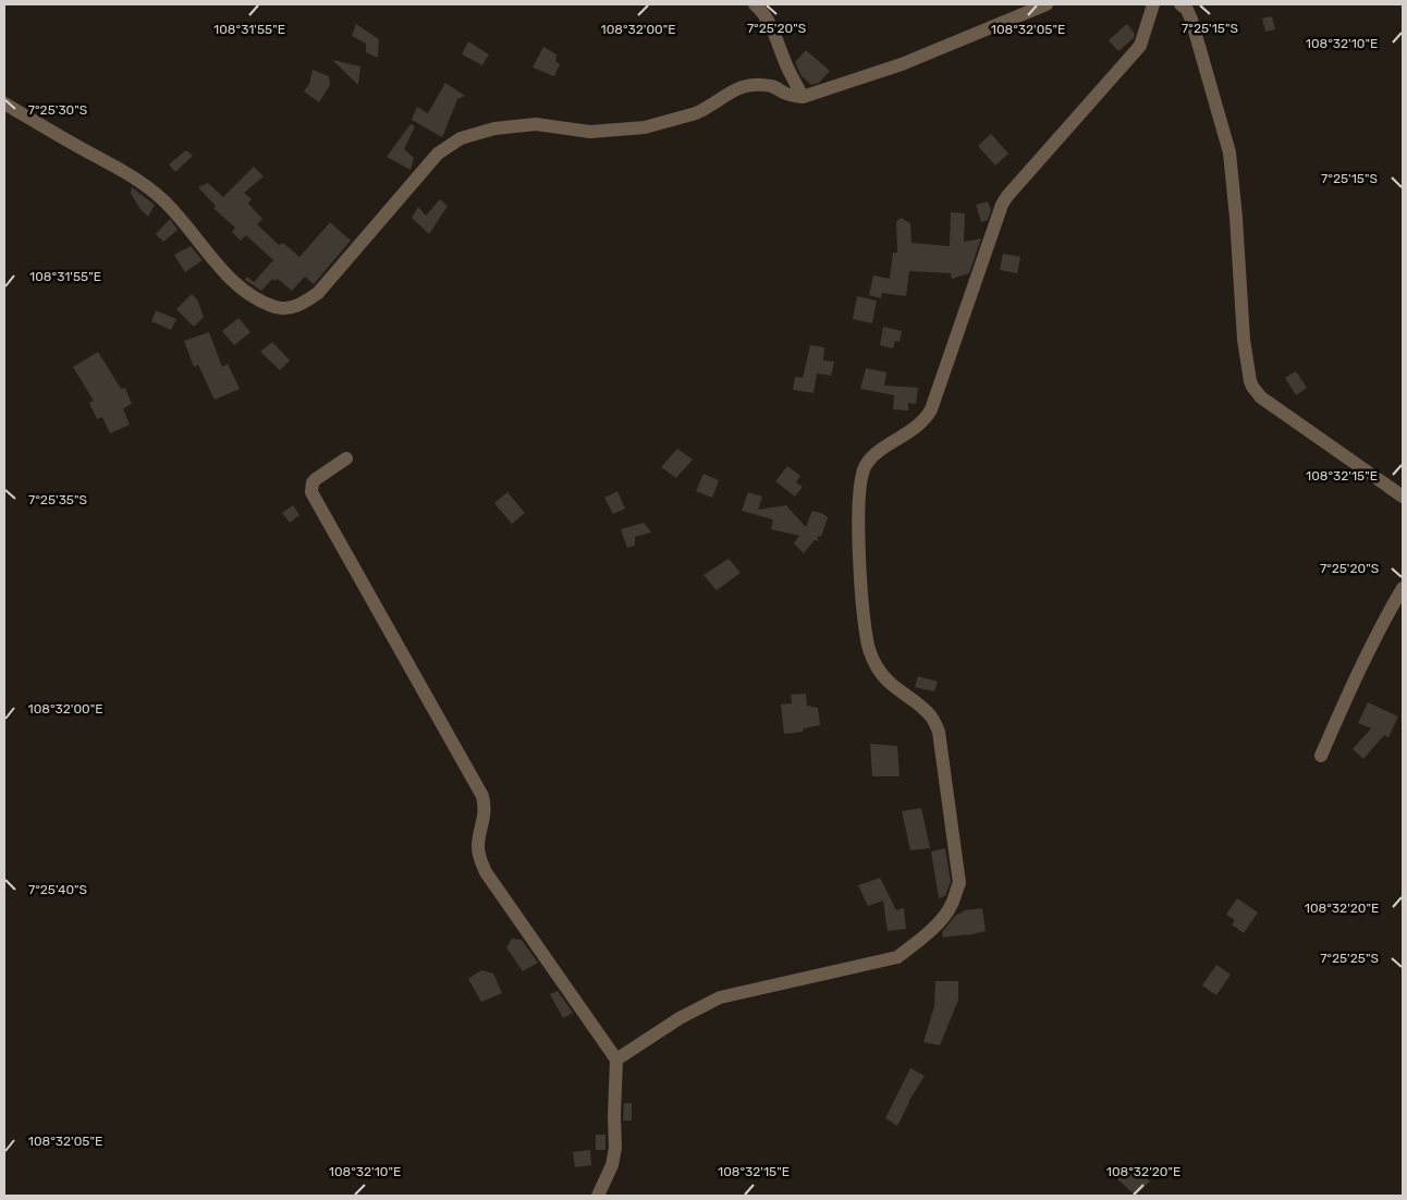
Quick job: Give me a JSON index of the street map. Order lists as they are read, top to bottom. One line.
{"coordinates":["7°25'20\"S","7°25'15\"S","108°31'55\"E","108°32'00\"E","108°32'05\"E","108°32'10\"E","7°25'30\"S","108°32'15\"E","7°25'35\"S","7°25'40\"S","108°32'20\"E","7°25'25\"S"]}
